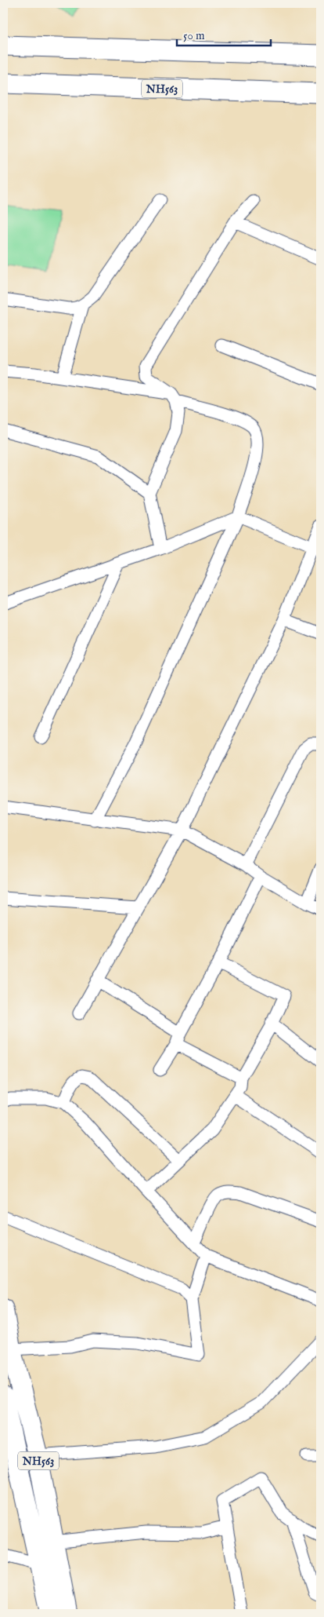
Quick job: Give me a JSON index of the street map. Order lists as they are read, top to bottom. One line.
{"streets":{"highway":["NH563"]},"scale_bar":"50 m"}
